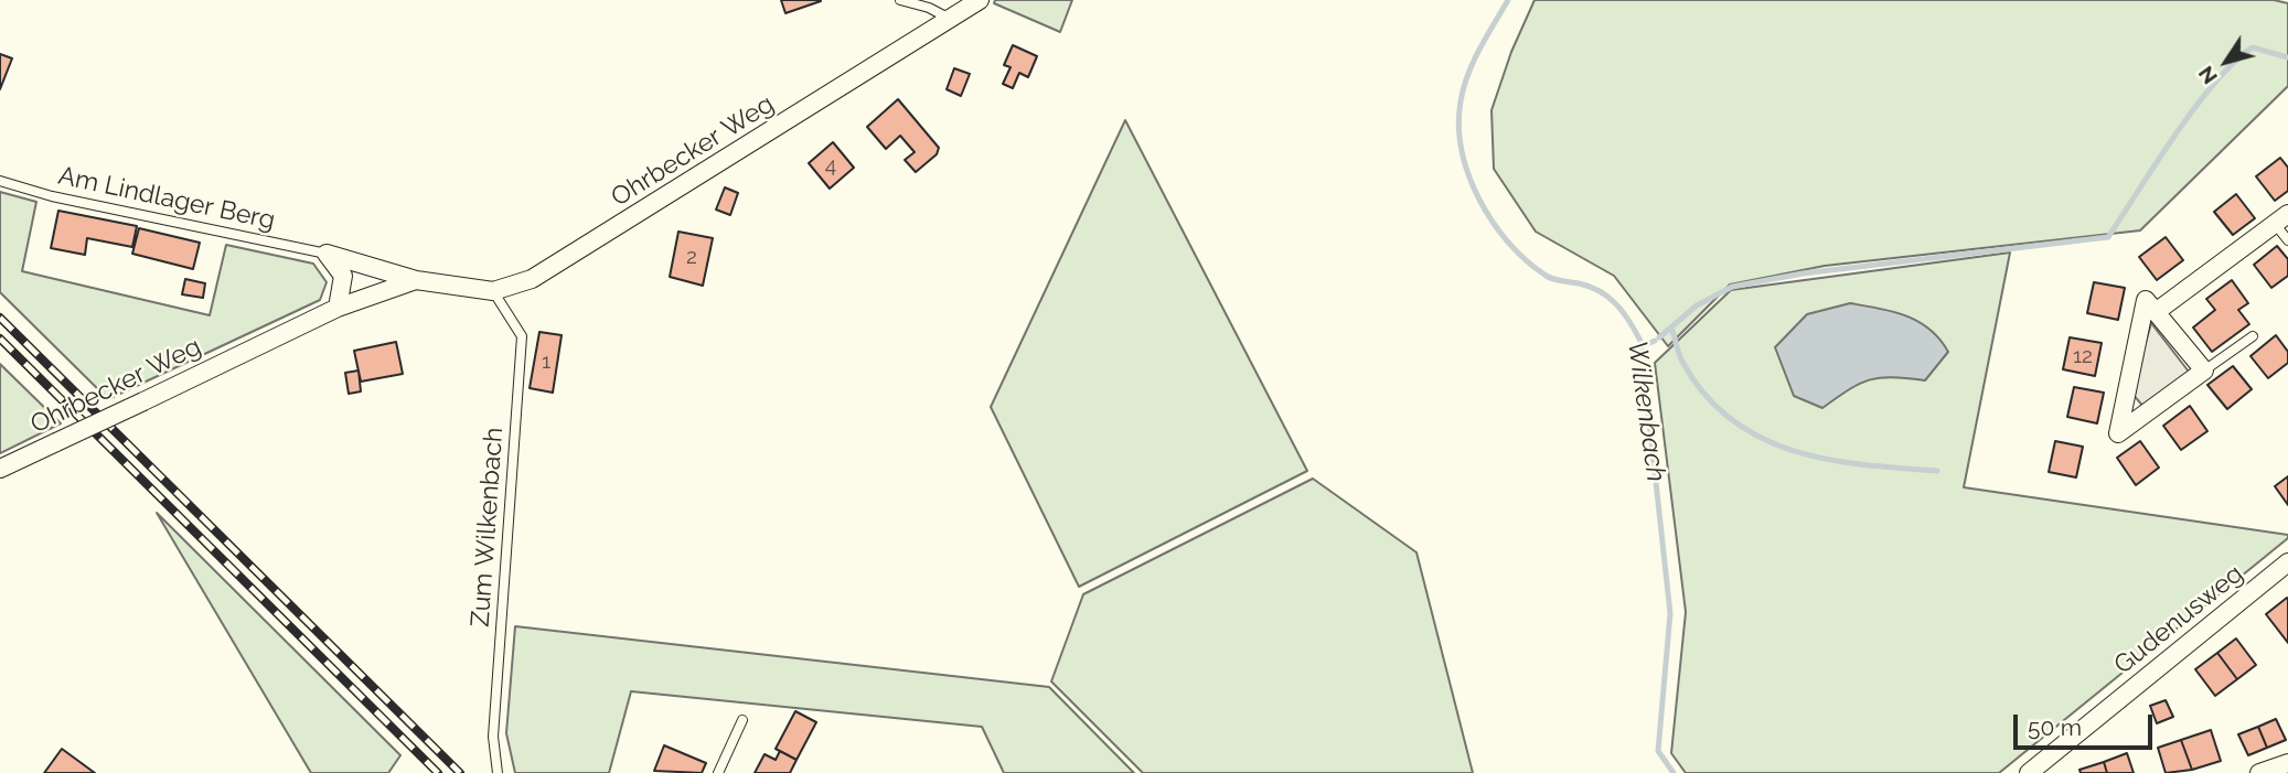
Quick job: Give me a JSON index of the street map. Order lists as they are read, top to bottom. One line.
{"streets":{"street":["Ohrbecker Weg","Gudenusweg"],"lane":["Am Lindlager Berg","Zum Wilkenbach"]},"crossings":[["Ohrbecker Weg","Am Lindlager Berg"],["Ohrbecker Weg","Zum Wilkenbach"]],"water":["Wilkenbach"],"house_numbers":["4","2","12","1"],"scale_bar":"50 m","north":"bottom left"}
